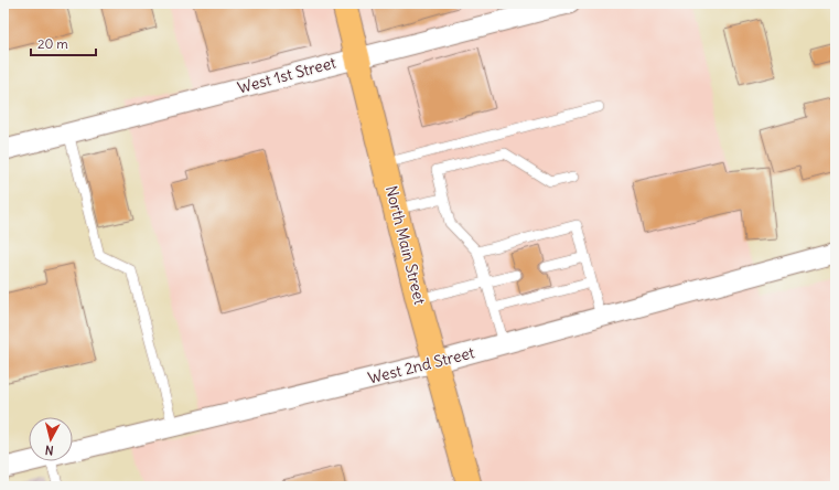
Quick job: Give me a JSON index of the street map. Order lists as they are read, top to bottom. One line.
{"streets":{"main road":["North Main Street"],"street":["West 1st Street","West 2nd Street"]},"crossings":[["West 1st Street","North Main Street"],["North Main Street","West 2nd Street"]],"scale_bar":"20 m","north":"bottom"}
